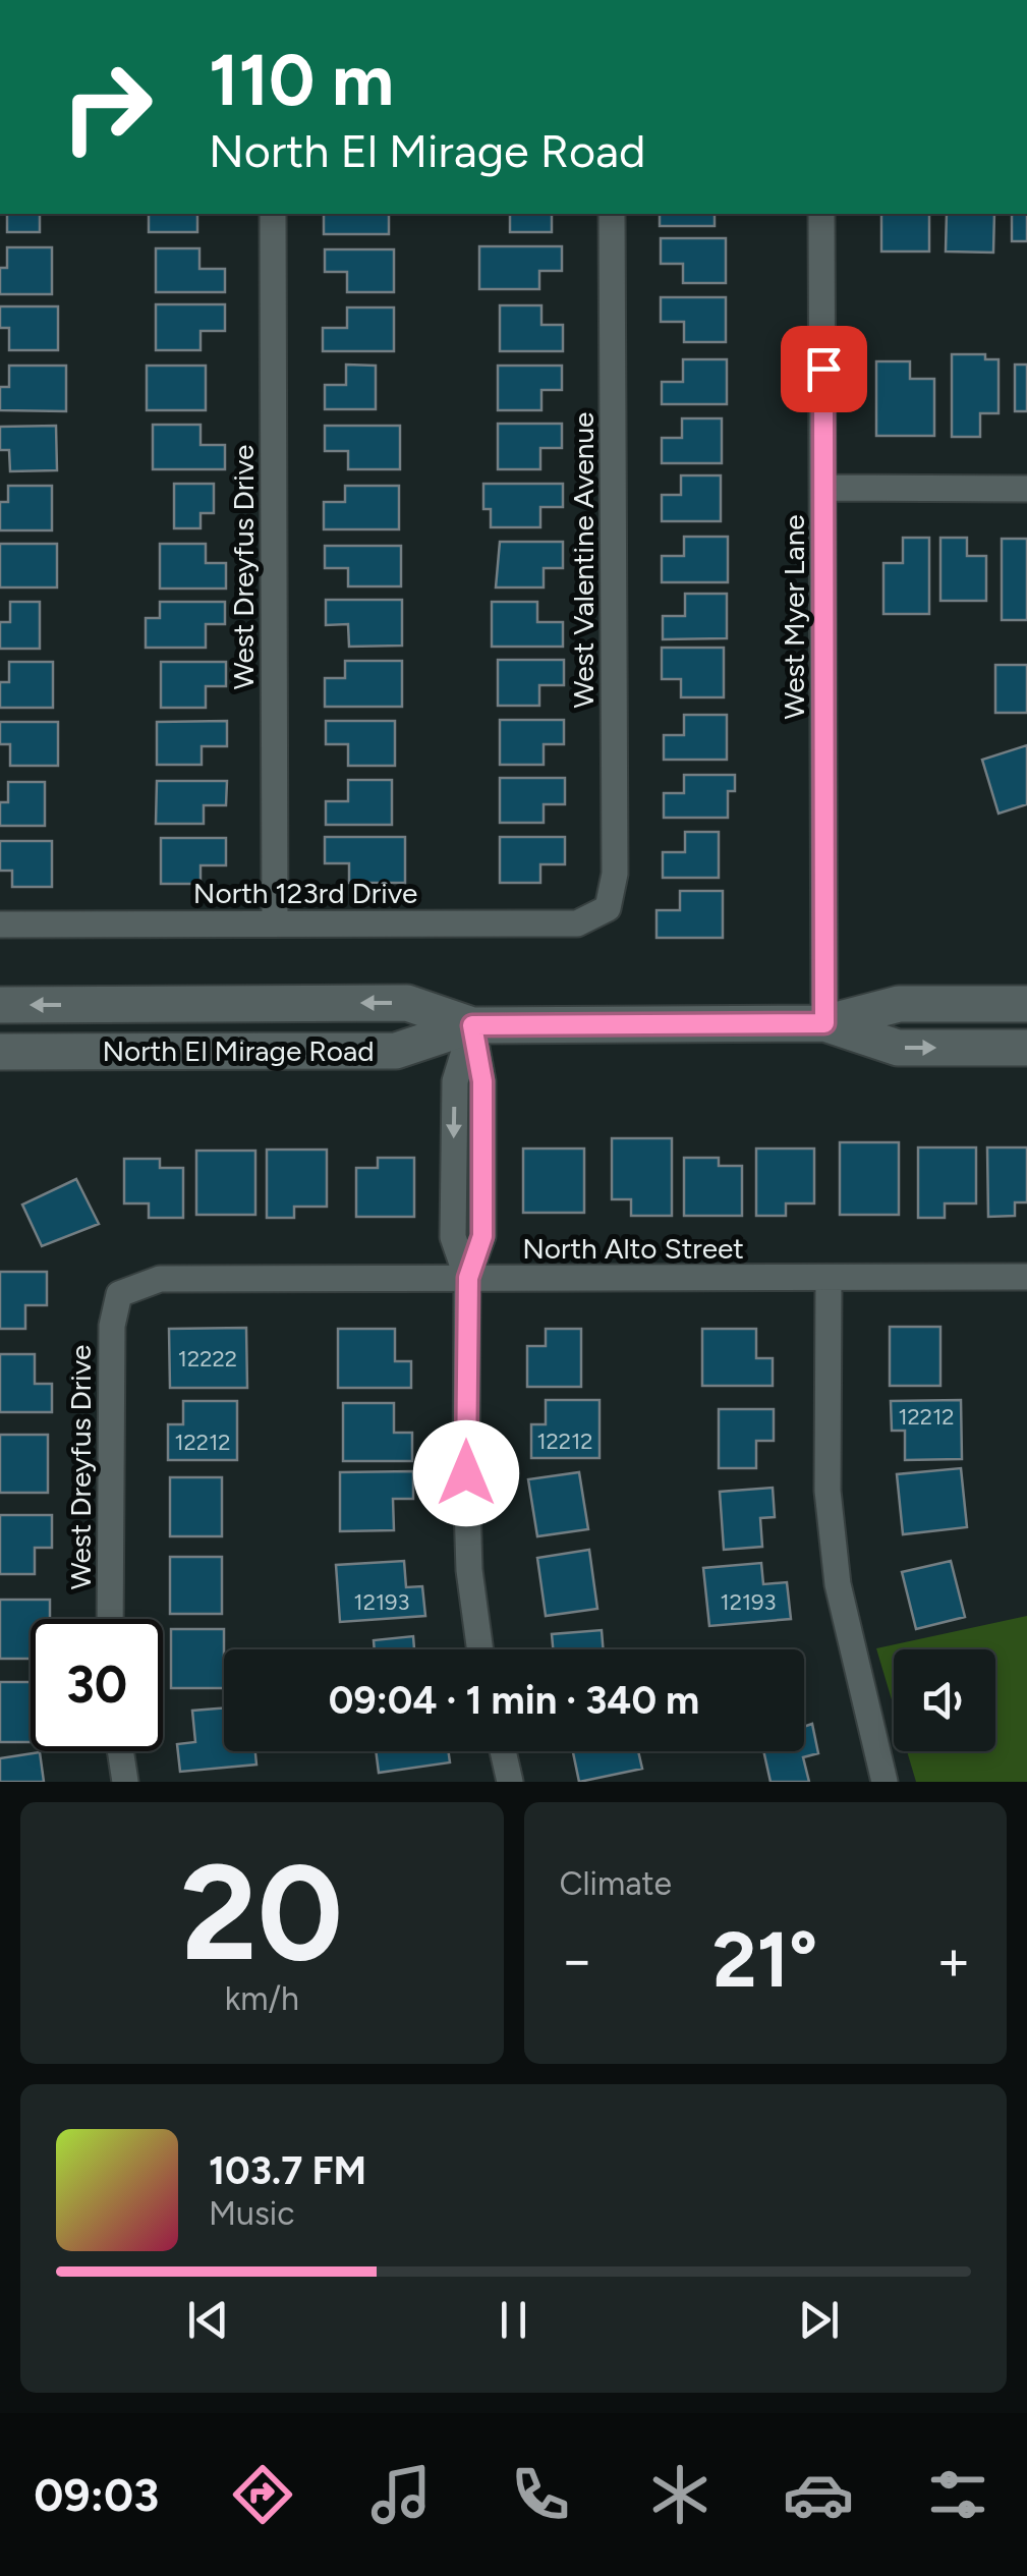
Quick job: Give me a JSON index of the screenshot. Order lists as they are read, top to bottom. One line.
{"streets":{"main road":["North El Mirage Road"],"street":["West Valentine Avenue","West Dreyfus Drive","West Myer Lane","North 123rd Drive","North Alto Street"]},"crossings":[["West Valentine Avenue","North 123rd Drive"],["West Dreyfus Drive","North 123rd Drive"],["West Dreyfus Drive","North Alto Street"],["West Myer Lane","North El Mirage Road"]],"house_numbers":["12222","12212","12212","12212","12193","12193"],"page":{"turn":["110 m","North El Mirage Road"],"limit":"30","trip":"09:04 · 1 min · 340 m","tile":[["20","km/h"],"Climate"],"heat":["−","21°","+"],"song":["103.7 FM","Music"],"tabs":"09:03"}}
